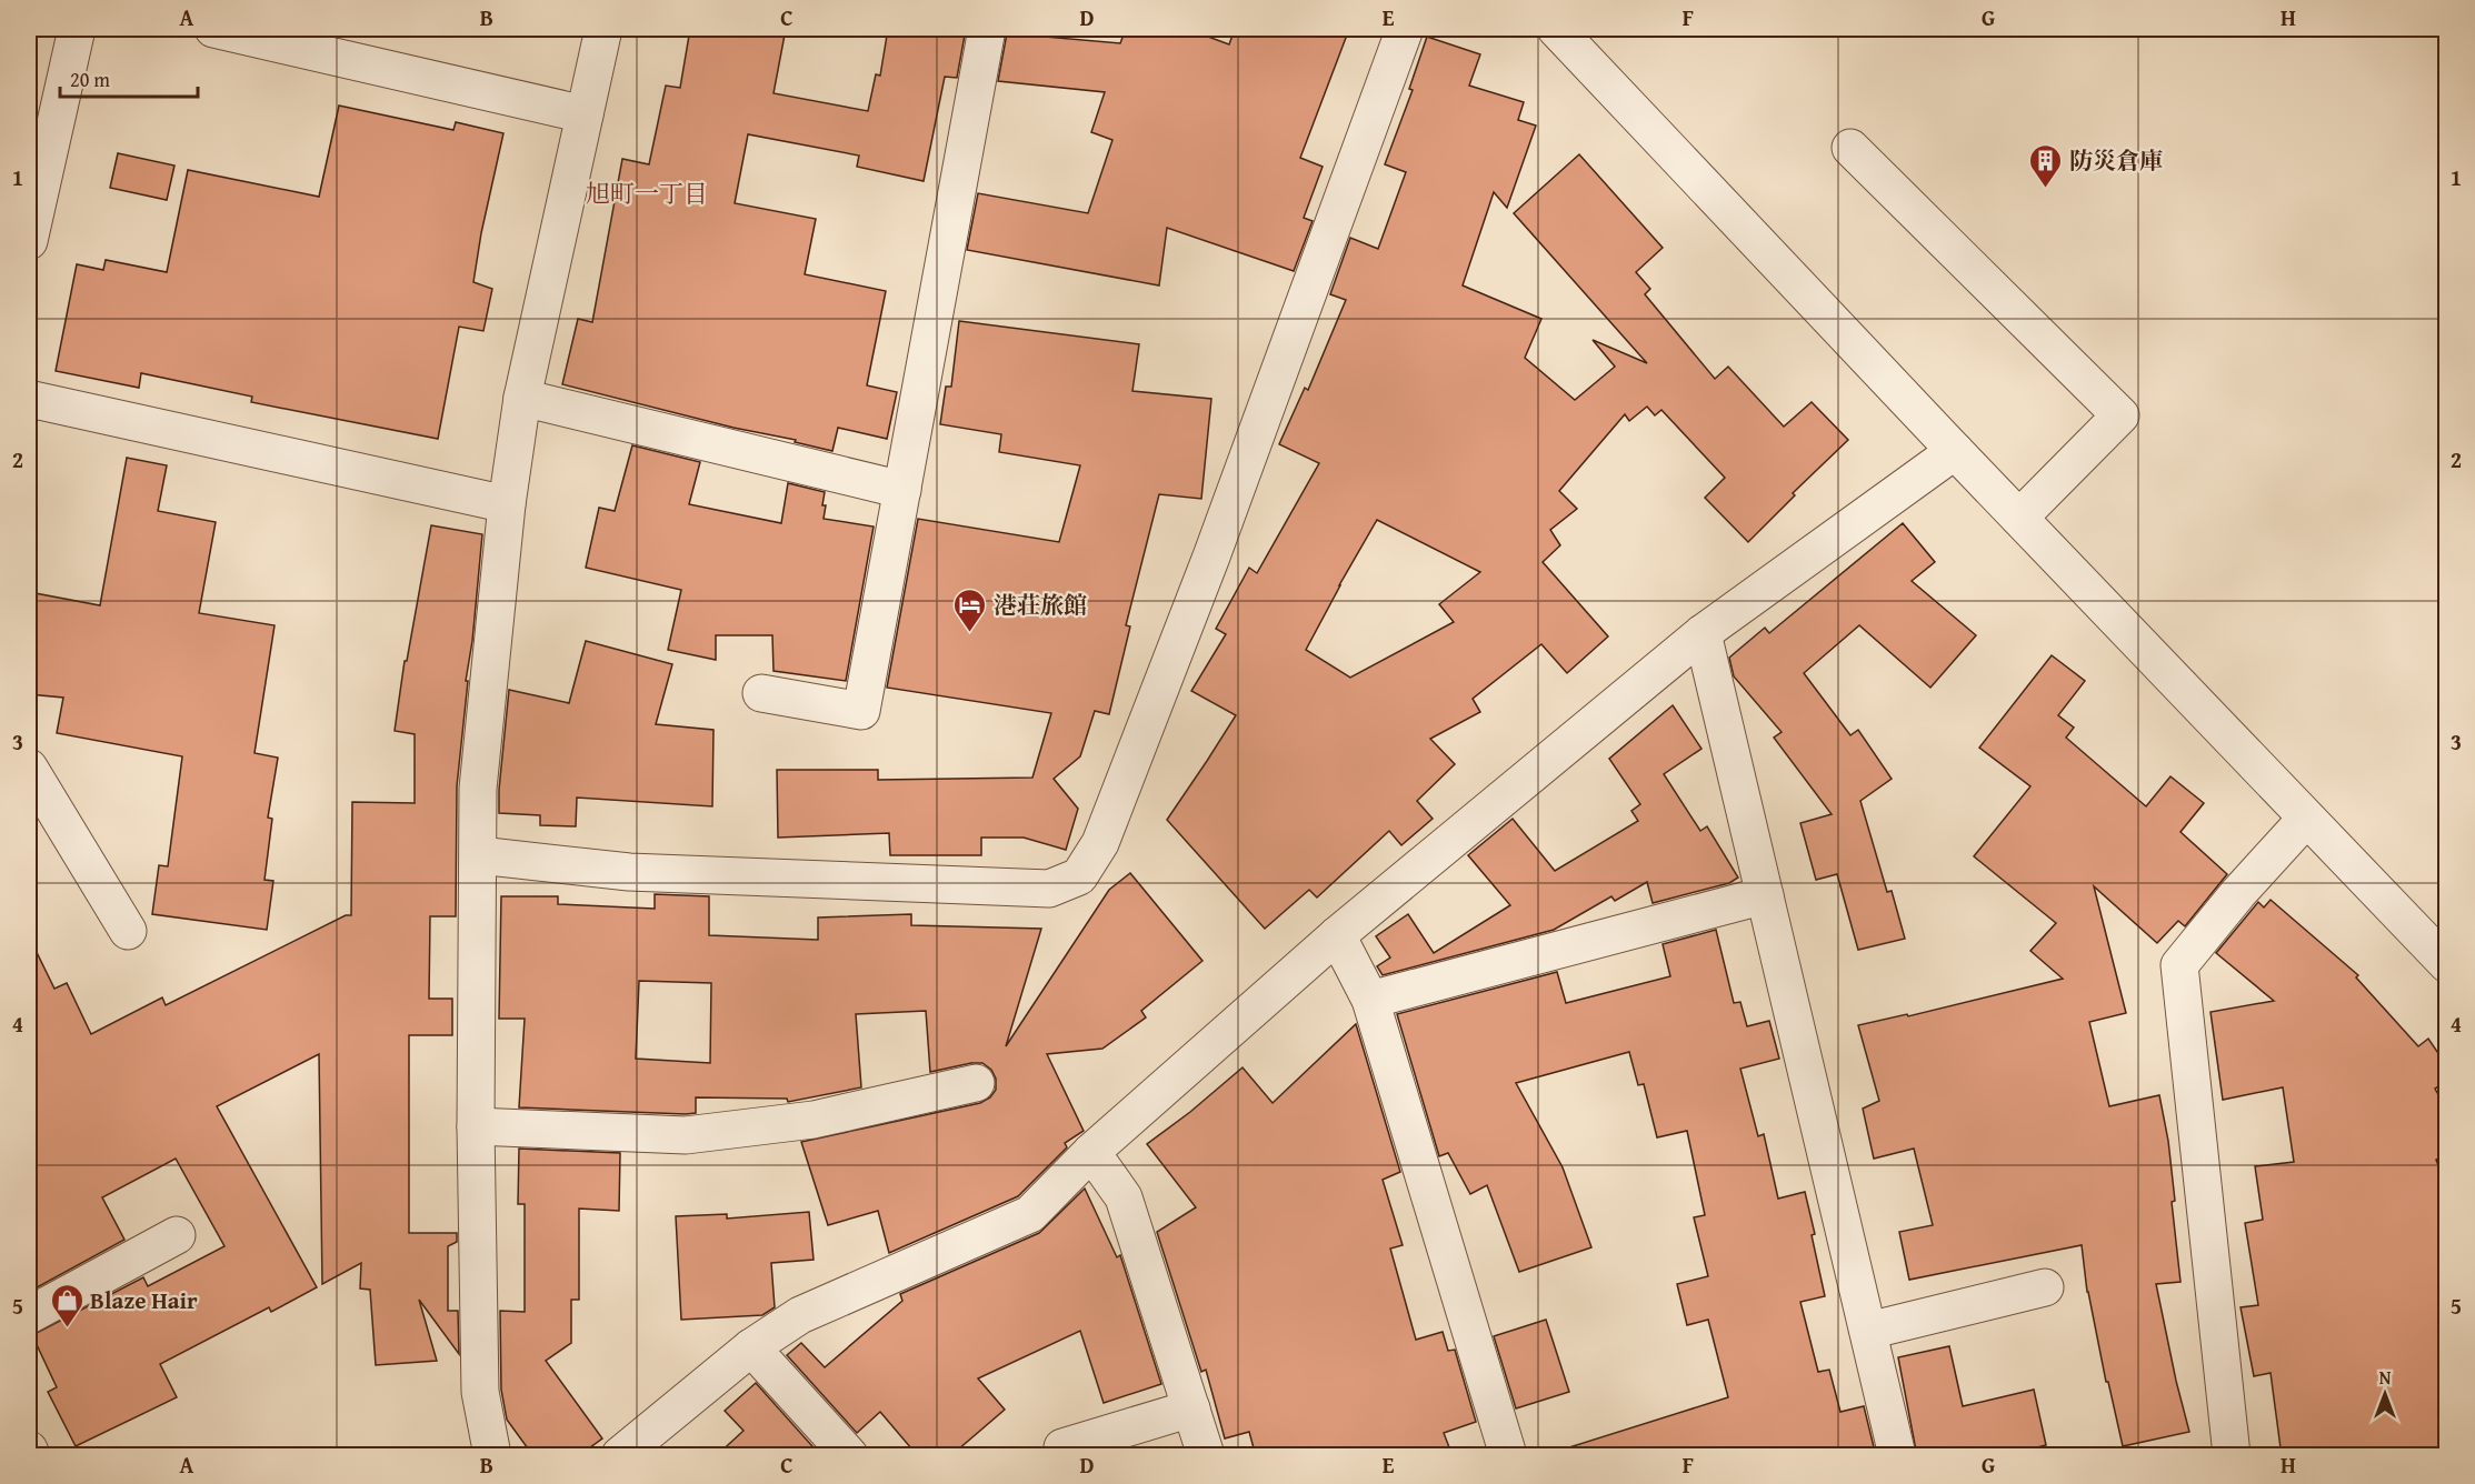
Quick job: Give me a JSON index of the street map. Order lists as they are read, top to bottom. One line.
{"districts":["旭町一丁目"],"places":{"building":["防災倉庫"],"hotel":["港荘旅館"],"shop":["Blaze Hair"]},"scale_bar":"20 m","north":"top","grid":{"columns":["A","B","C","D","E","F","G","H"],"rows":["1","2","3","4","5"]}}
